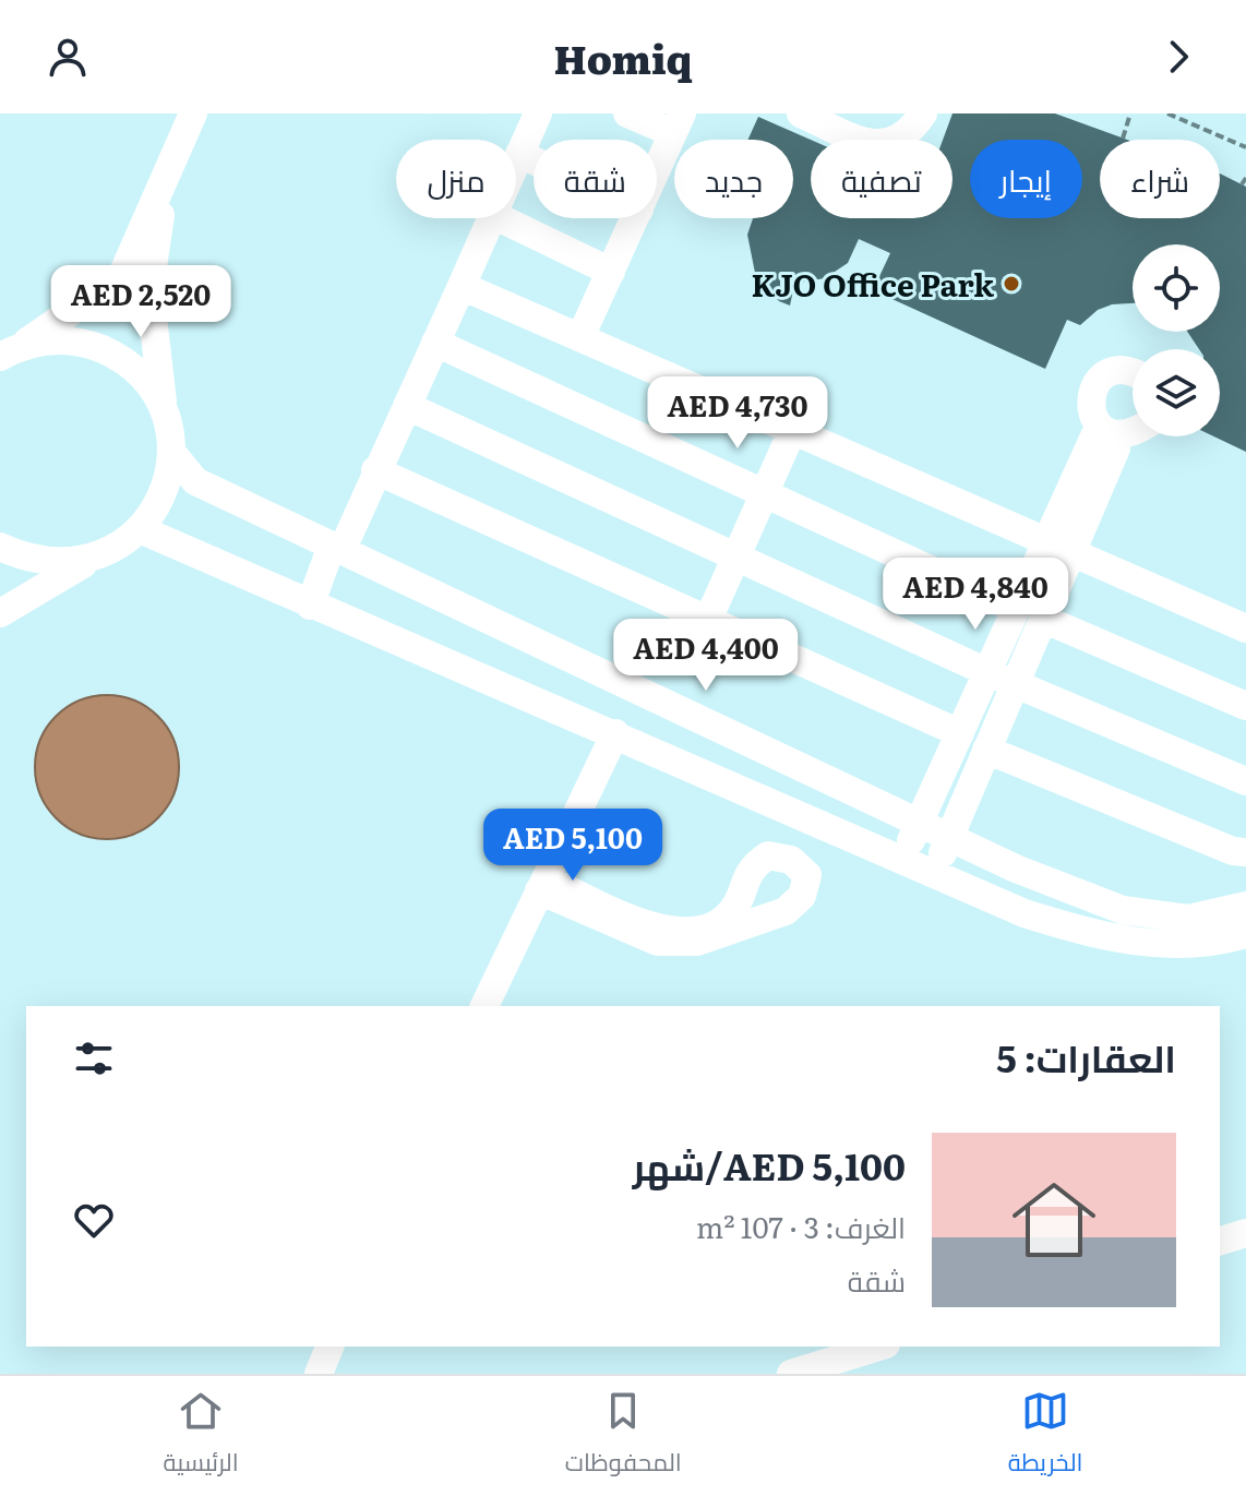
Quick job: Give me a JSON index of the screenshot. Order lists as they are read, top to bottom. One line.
{"places":["KJO Office Park"],"page":{"header":"Homiq","chip":["شراء","إيجار","تصفية","جديد","شقة","منزل"],"price":["AED 2,520","AED 4,730","AED 4,840","AED 4,400","AED 5,100"],"heading":"العقارات: 5","list":[{"name":"AED 5,100/شهر","note":"الغرف: 3 · 107 m² · شقة"}],"tabs":["الخريطة","المحفوظات","الرئيسية"]}}
